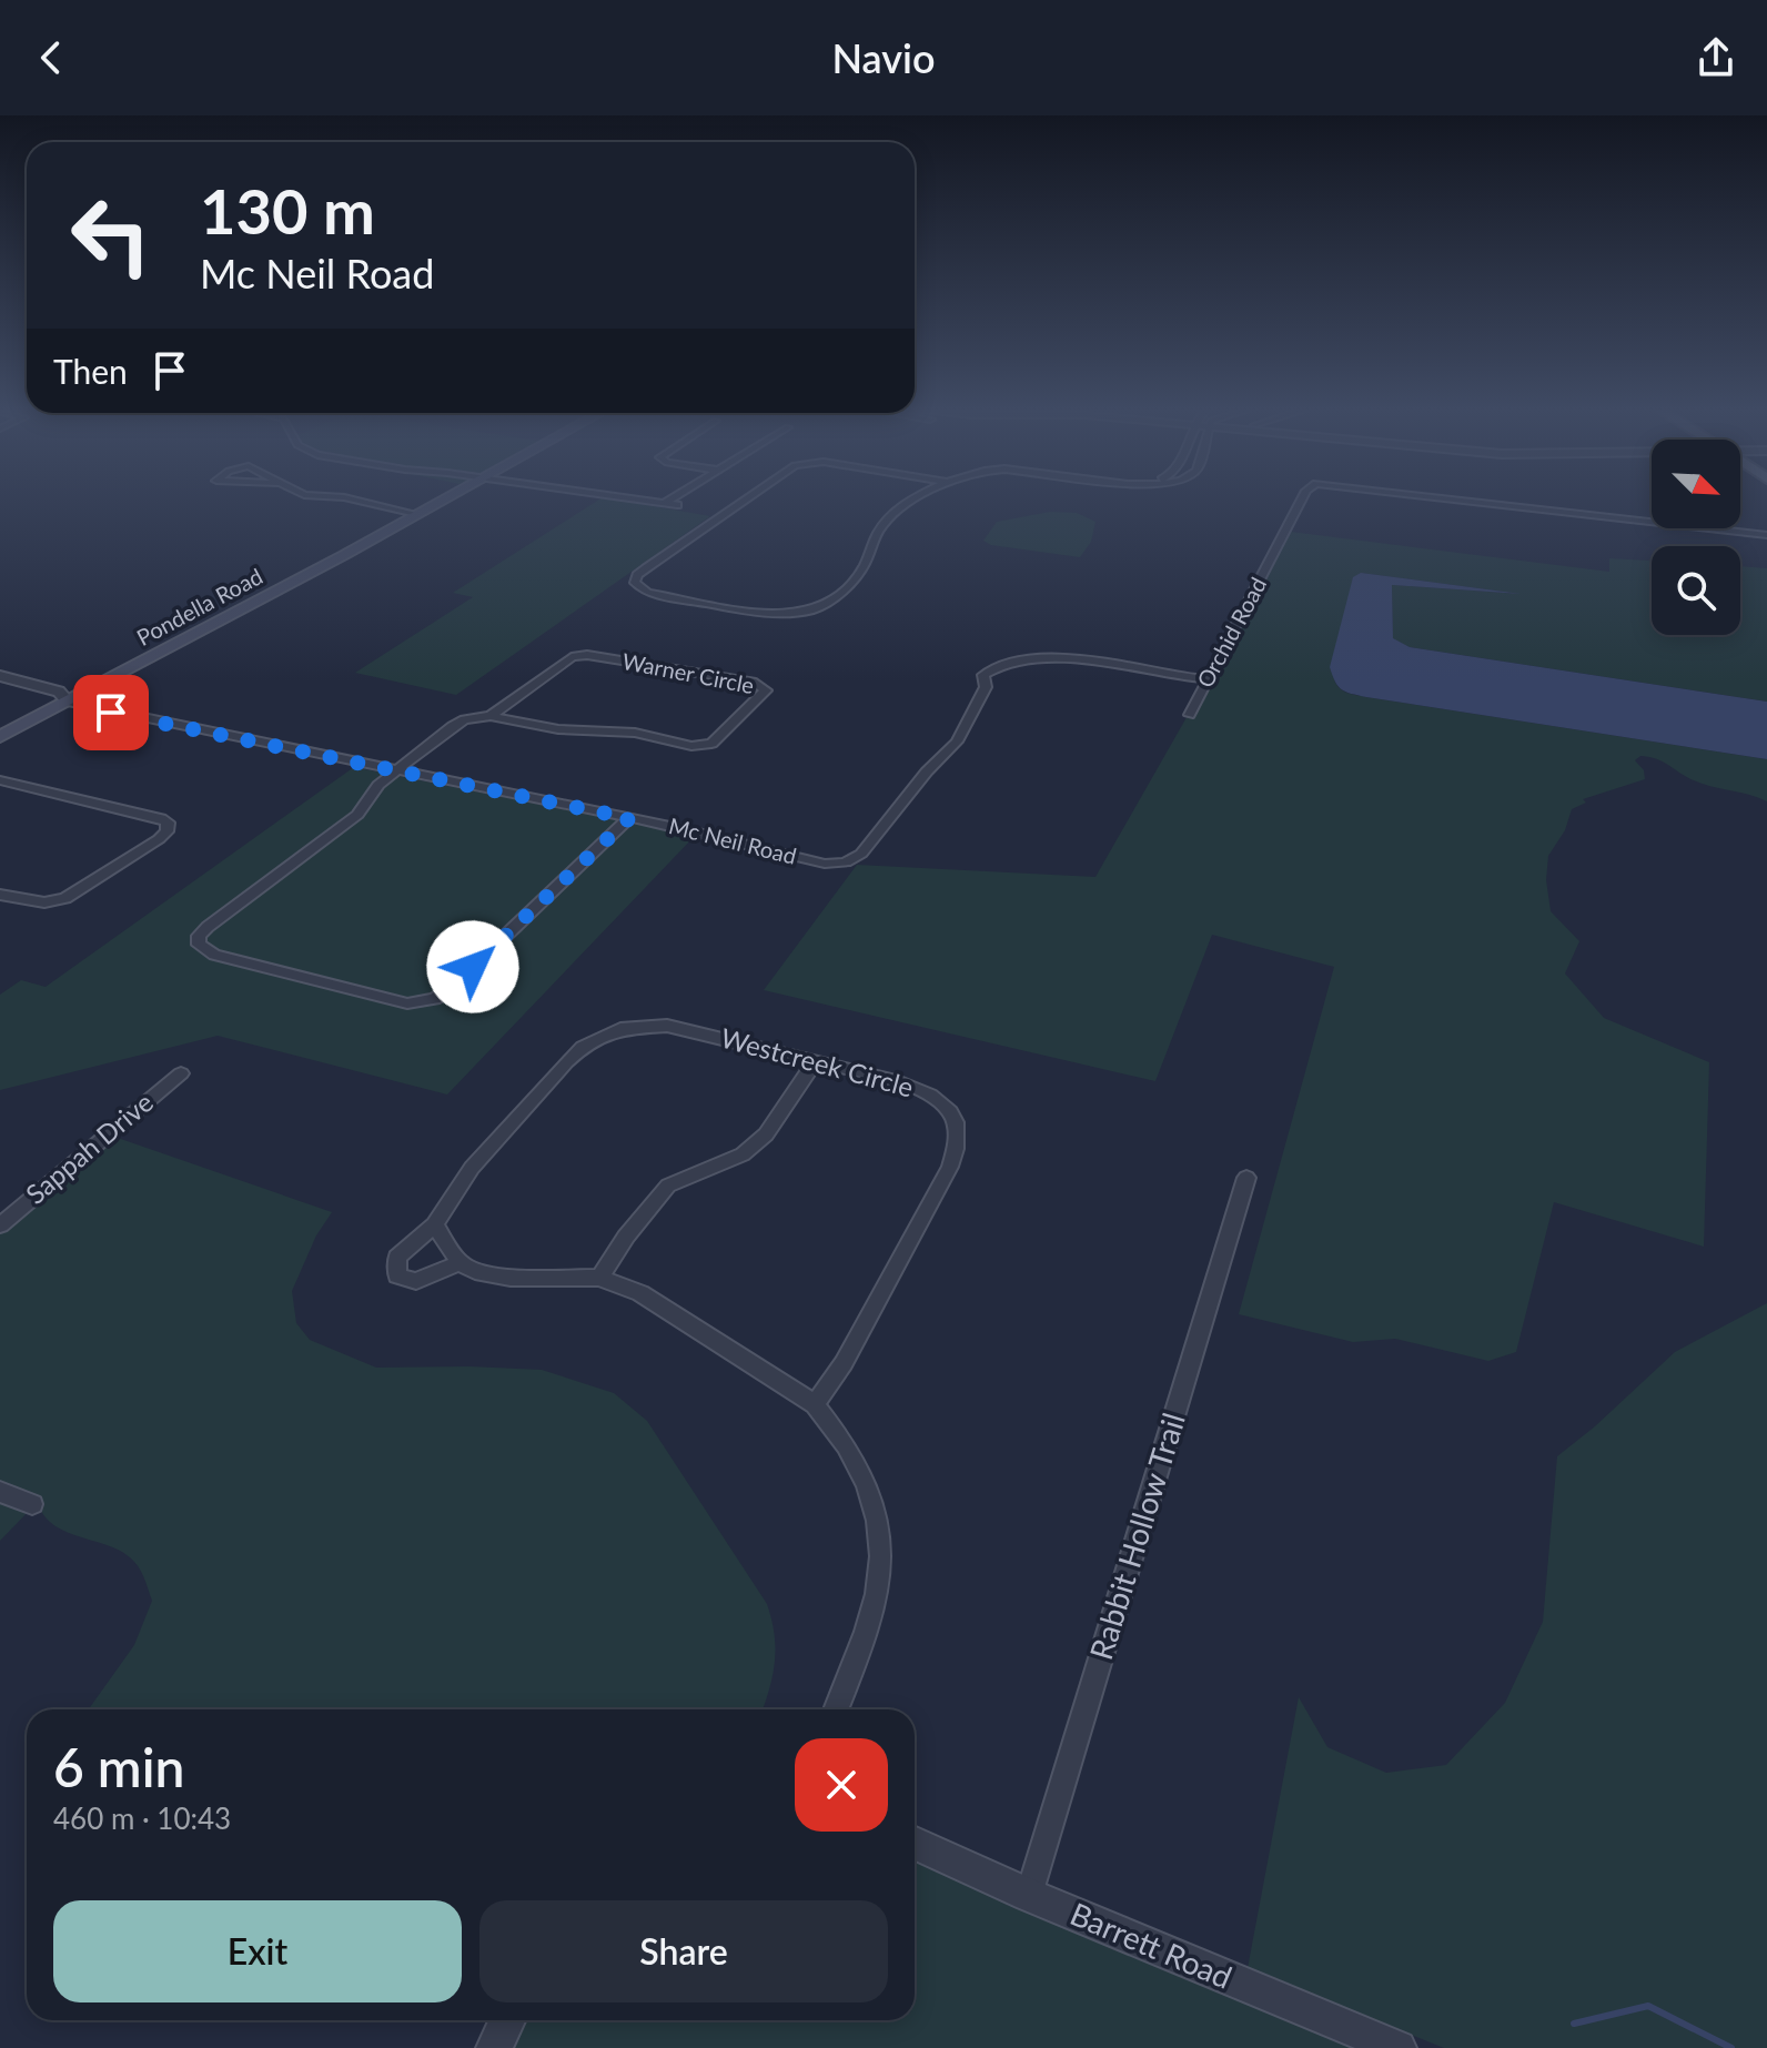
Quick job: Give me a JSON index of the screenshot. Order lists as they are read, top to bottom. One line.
{"streets":{"main road":["Pondella Road"],"street":["Orchid Road","Warner Circle","Mc Neil Road","Westcreek Circle","Sappah Drive","Rabbit Hollow Trail","Barrett Road"]},"crossings":[["Pondella Road","Mc Neil Road"],["Orchid Road","Mc Neil Road"],["Warner Circle","Mc Neil Road"],["Rabbit Hollow Trail","Barrett Road"]],"north":"bottom right","page":{"header":"Navio","turn":["130 m","Mc Neil Road"],"then":"Then","heading":["6 min","460 m · 10:43"],"buttons":["Exit","Share"]}}
